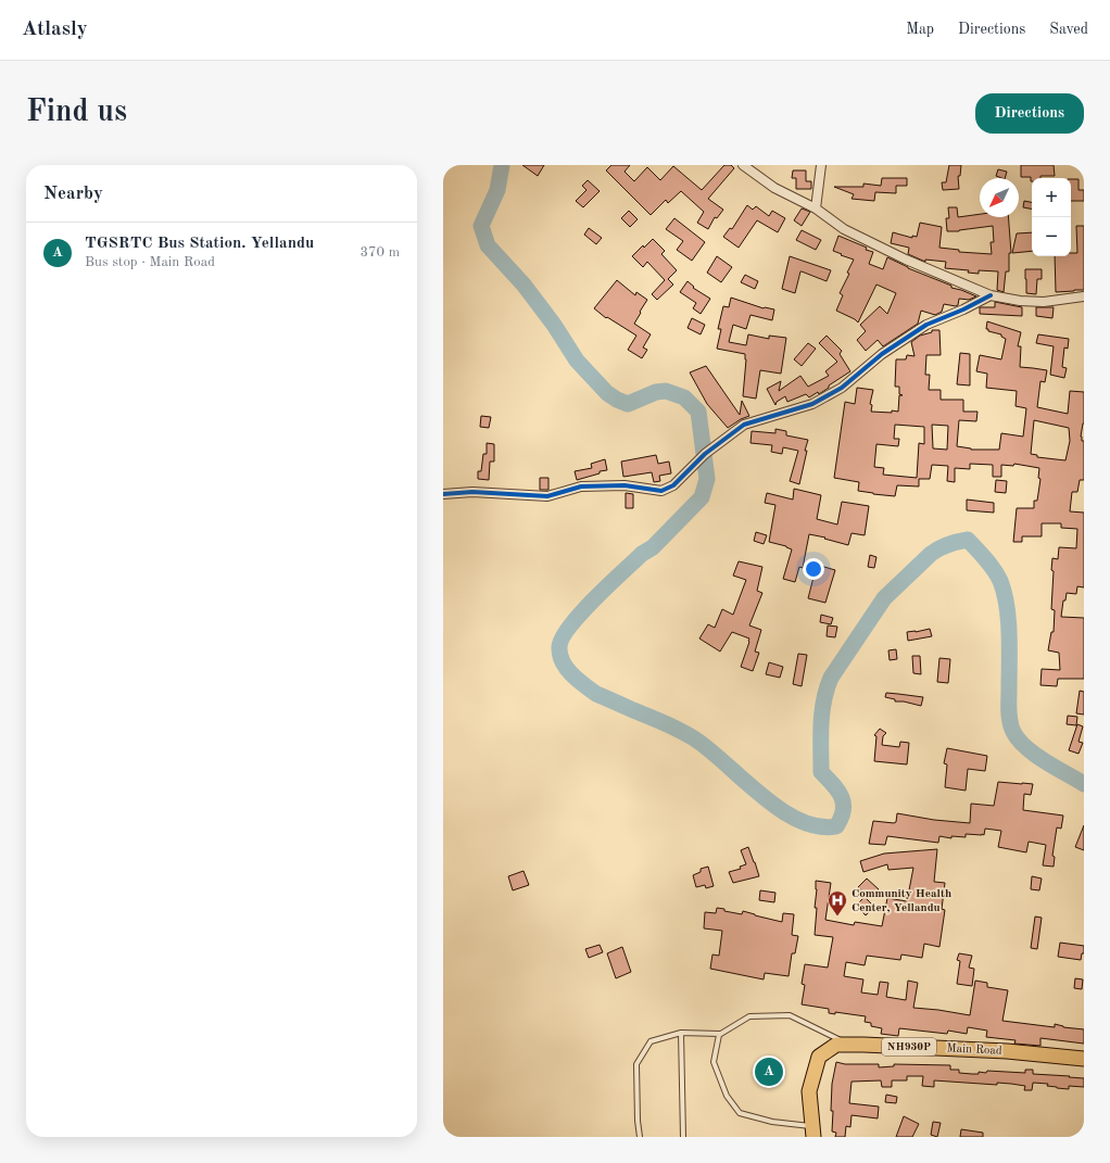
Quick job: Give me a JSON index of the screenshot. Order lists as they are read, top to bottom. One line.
{"streets":{"highway":["NH930P","Main Road"]},"places":{"hospital":["Community Health Center, Yellandu"]},"north":"bottom left","page":{"header":"Atlasly","nav":["Map","Directions","Saved"],"buttons":"Directions","title":"Find us","heading":"Nearby","map_buttons":["+","−"],"list":[{"mark":"A","name":"TGSRTC Bus Station. Yellandu","note":"Bus stop · Main Road","value":"370 m"}],"pins":"A"}}
